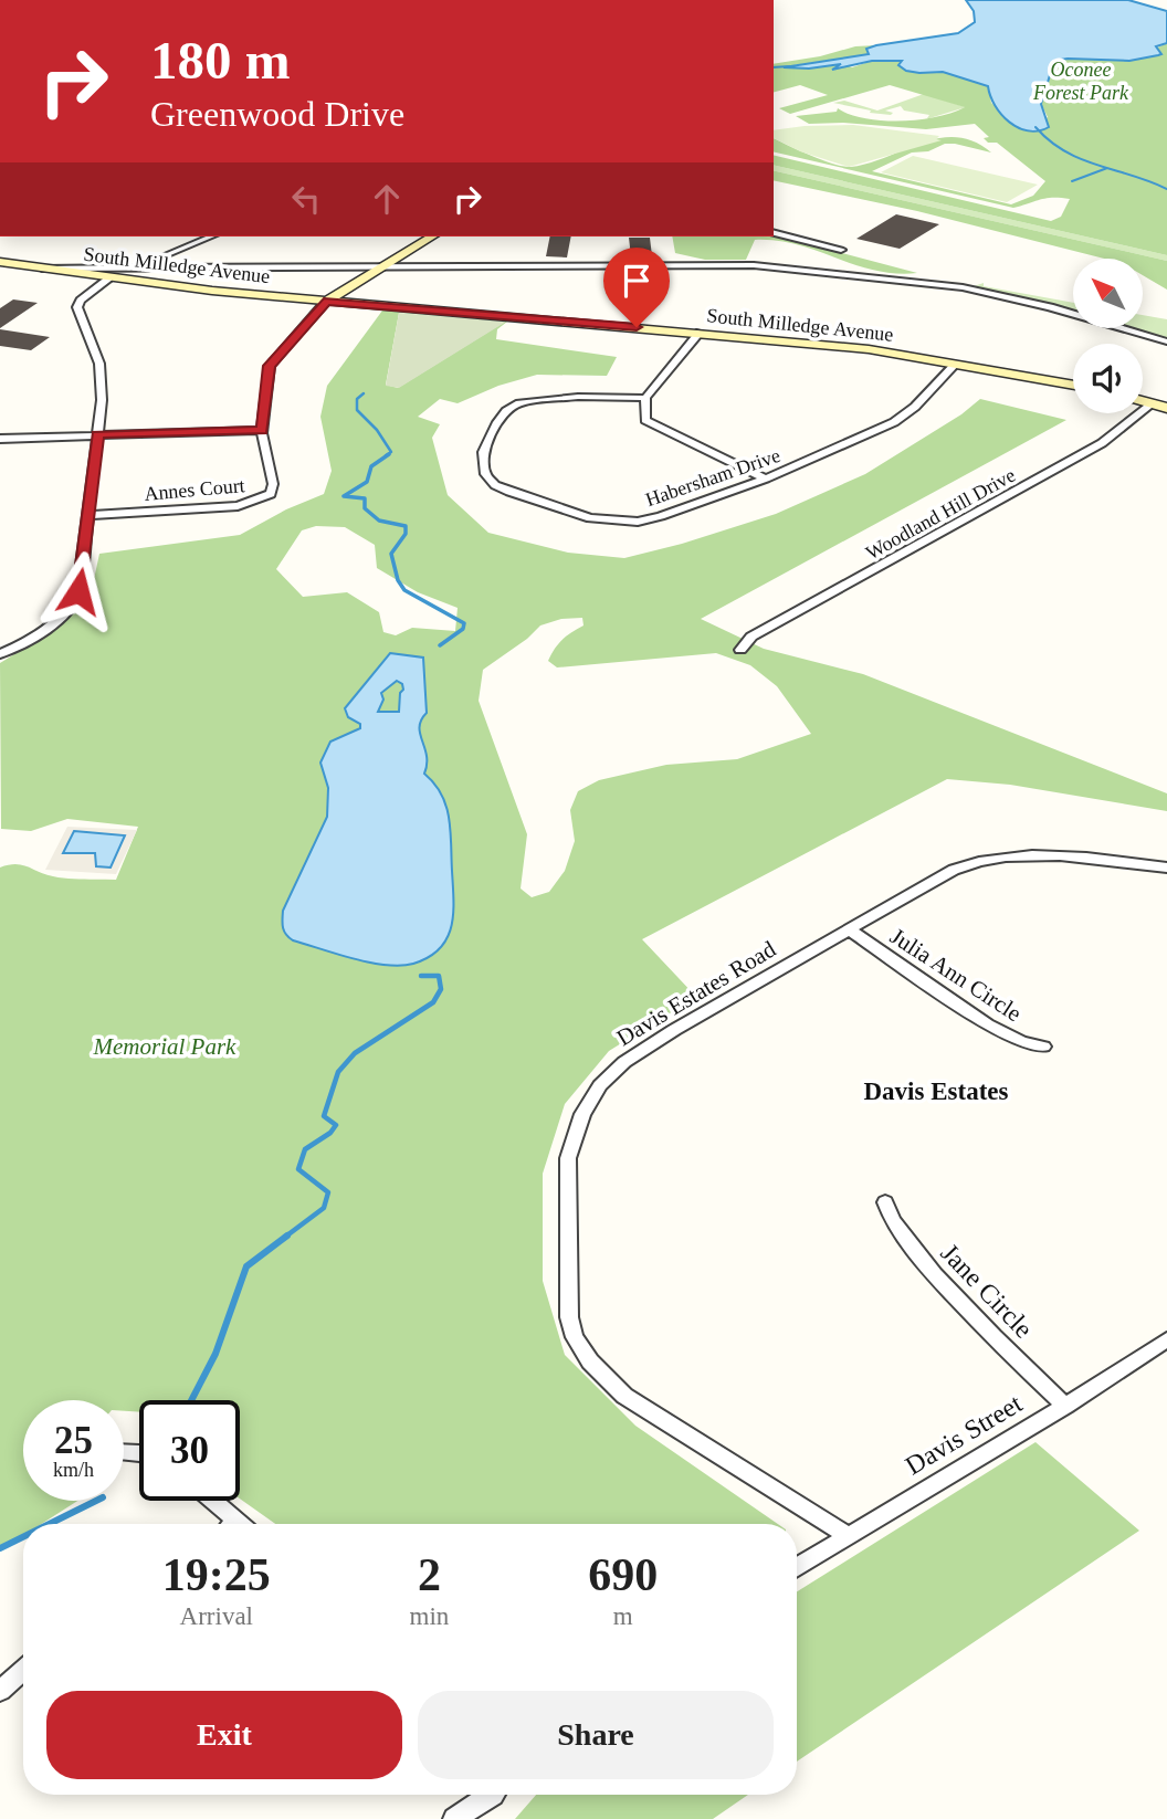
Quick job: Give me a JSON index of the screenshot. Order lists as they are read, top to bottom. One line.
{"streets":{"main road":["South Milledge Avenue"],"street":["Habersham Drive","Annes Court","Woodland Hill Drive","Julia Ann Circle","Davis Estates Road","Jane Circle","Davis Street"]},"crossings":[["South Milledge Avenue","Habersham Drive"],["South Milledge Avenue","Annes Court"],["Julia Ann Circle","Davis Estates Road"],["Davis Estates Road","Davis Street"],["Jane Circle","Davis Street"]],"districts":["Davis Estates"],"parks":["Oconee Forest Park","Memorial Park"],"north":"top left","page":{"turn":["180 m","Greenwood Drive"],"speed":"25 km/h","limit":"30","eta":["19:25","Arrival","2","min","690","m"],"buttons":["Exit","Share"]}}
